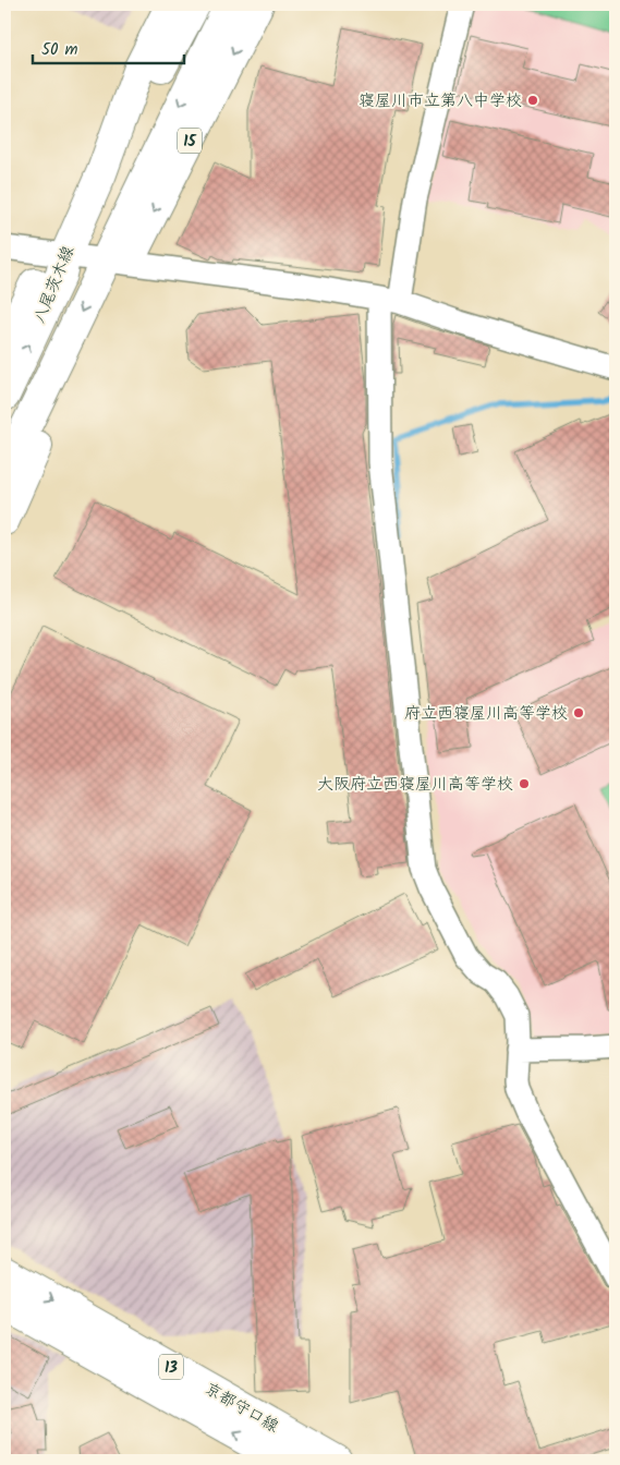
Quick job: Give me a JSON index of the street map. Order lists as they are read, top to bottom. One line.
{"streets":{"main road":["15","八尾茨木線","13","京都守口線"]},"places":["寝屋川市立第八中学校","府立西寝屋川高等学校","大阪府立西寝屋川高等学校"],"scale_bar":"50 m"}
